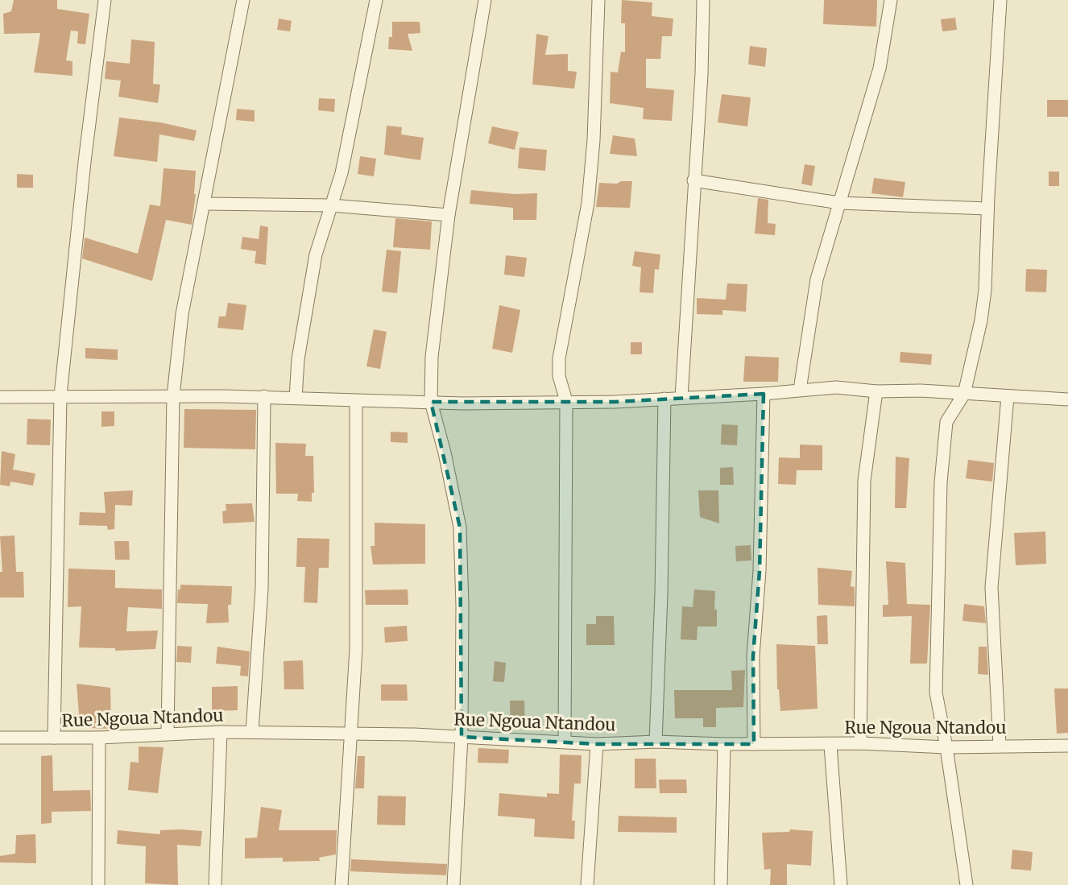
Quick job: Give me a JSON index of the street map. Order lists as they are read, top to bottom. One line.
{"streets":{"street":["Rue Ngoua Ntandou"]}}
